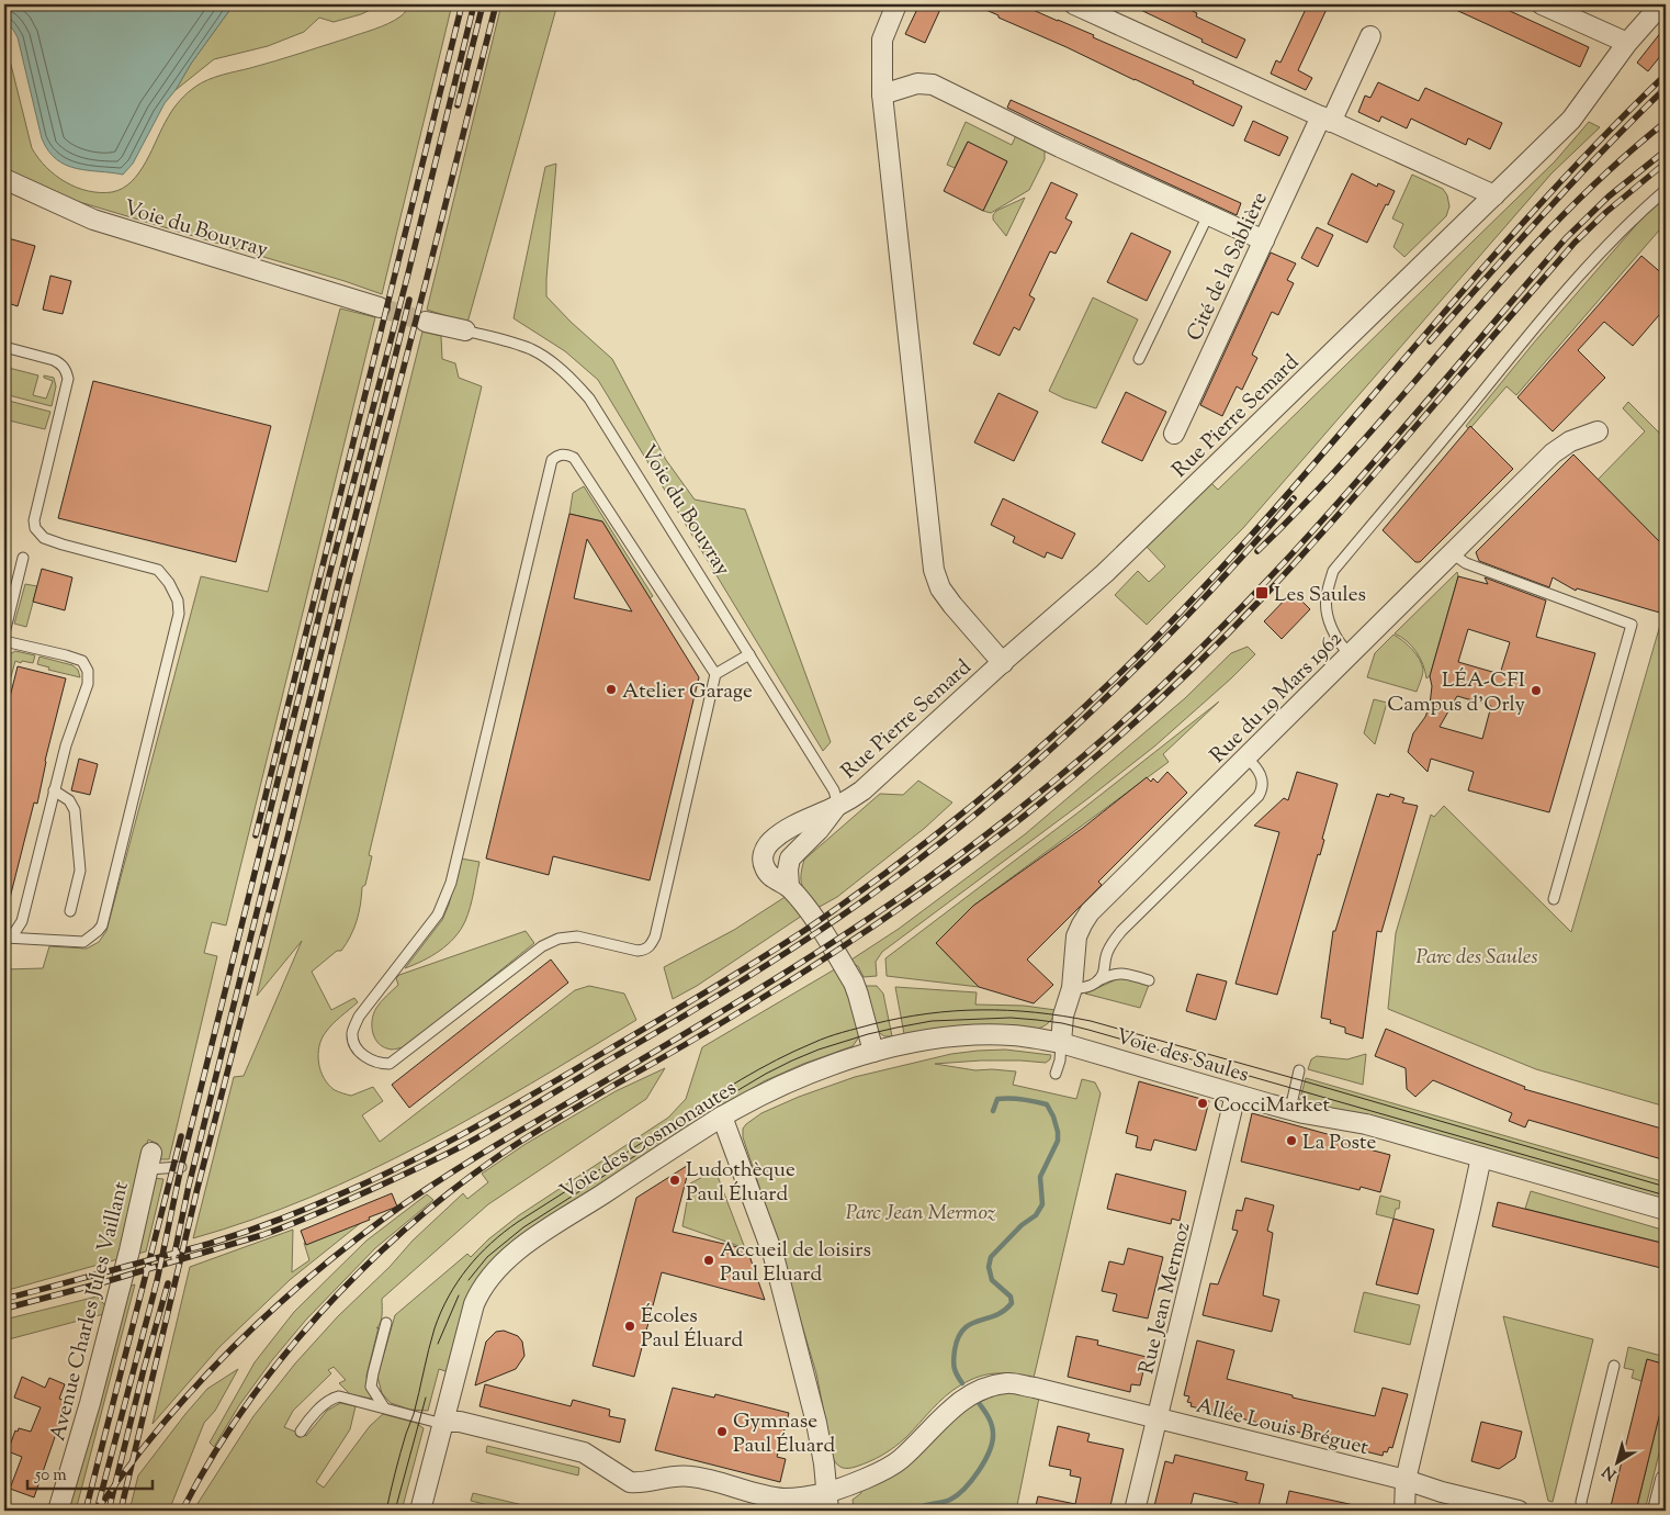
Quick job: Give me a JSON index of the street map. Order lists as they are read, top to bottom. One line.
{"streets":{"street":["Voie du Bouvray","Cité de la Sablière","Rue Pierre Semard","Rue du 19 Mars 1962","Voie des Saules","Voie des Cosmonautes","Rue Jean Mermoz","Avenue Charles Jules Vaillant","Allée Louis Bréguet"]},"crossings":[["Voie du Bouvray","Rue Pierre Semard"],["Rue du 19 Mars 1962","Voie des Saules"],["Voie des Saules","Voie des Cosmonautes"],["Voie des Saules","Rue Jean Mermoz"],["Voie des Cosmonautes","Allée Louis Bréguet"],["Rue Jean Mermoz","Allée Louis Bréguet"]],"parks":["Parc des Saules","Parc Jean Mermoz"],"places":{"transit":["Les Saules"],"other":["Atelier Garage","LÉA-CFI Campus d'Orly","CocciMarket","La Poste","Ludothèque Paul Éluard","Accueil de loisirs Paul Eluard","Écoles Paul Éluard","Gymnase Paul Éluard"]},"scale_bar":"50 m","north":"bottom left"}
